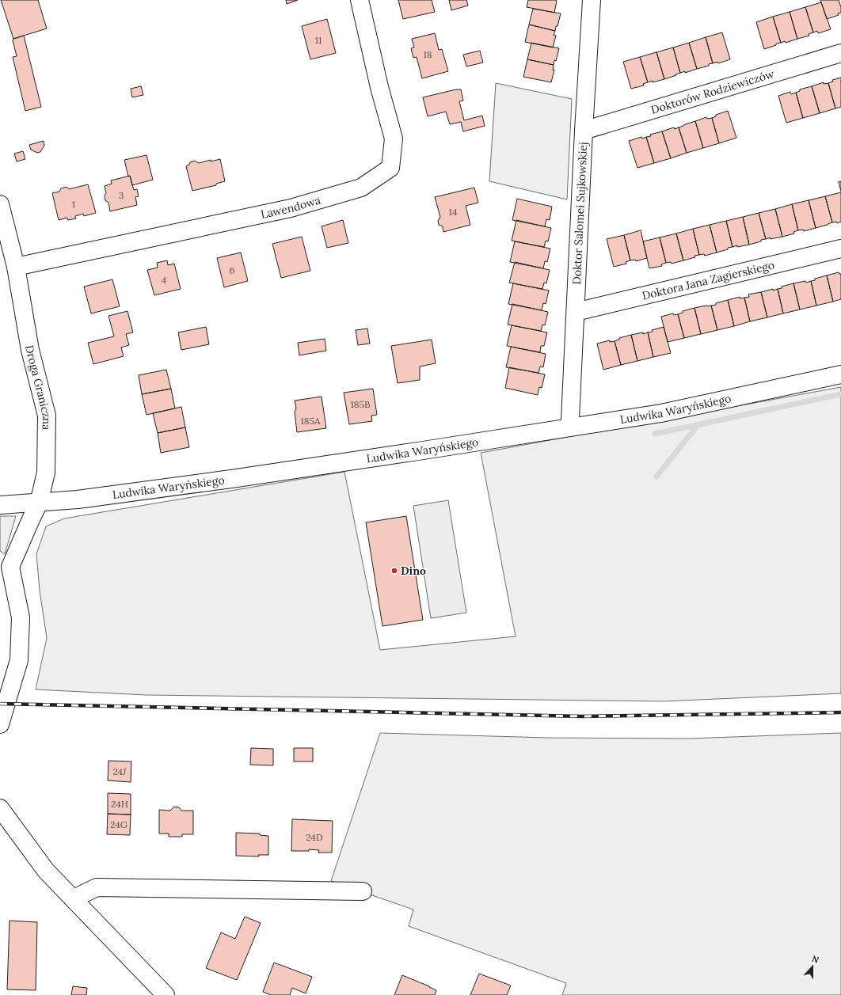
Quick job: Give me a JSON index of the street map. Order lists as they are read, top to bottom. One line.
{"streets":{"street":["Doktorów Rodziewiczów","Lawendowa","Doktor Salomei Sujkowskiej","Doktora Jana Zagierskiego","Droga Graniczna","Ludwika Waryńskiego"]},"crossings":[["Doktorów Rodziewiczów","Doktor Salomei Sujkowskiej"],["Lawendowa","Droga Graniczna"],["Doktor Salomei Sujkowskiej","Doktora Jana Zagierskiego"],["Doktor Salomei Sujkowskiej","Ludwika Waryńskiego"],["Droga Graniczna","Ludwika Waryńskiego"]],"places":["Dino"],"house_numbers":["11","18","3","1","14","6","4","185B","185A","24J","24H","24G","24D"],"north":"top"}
